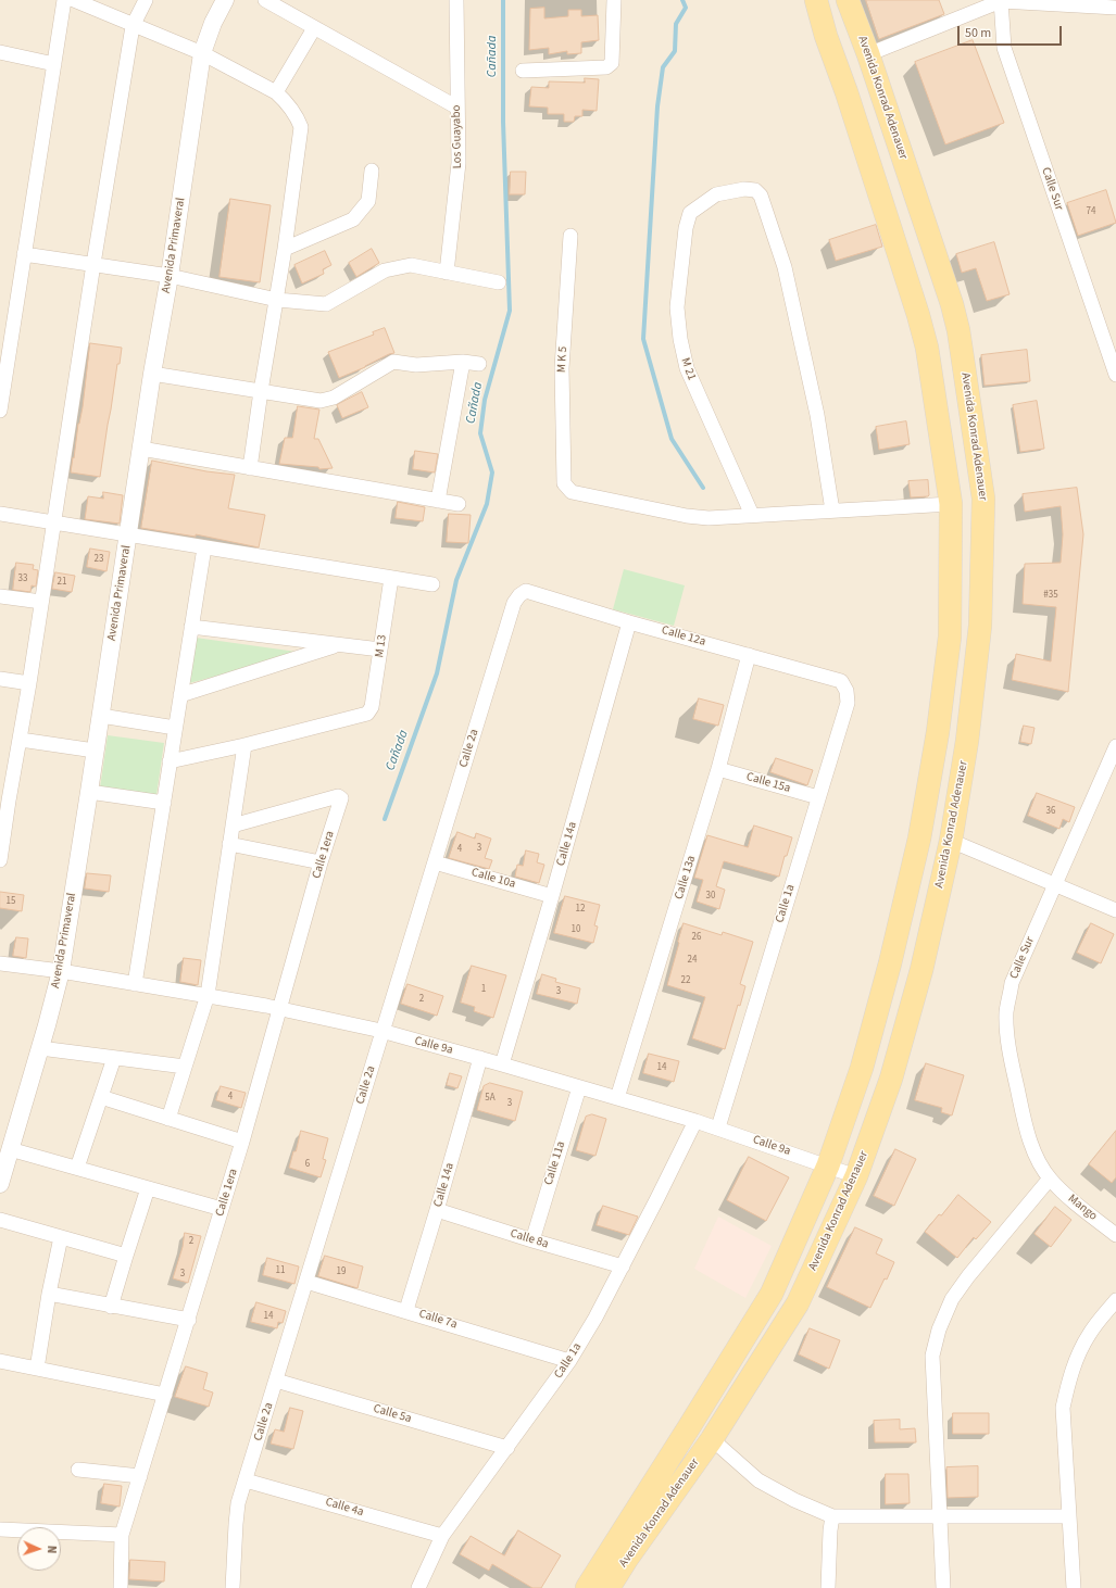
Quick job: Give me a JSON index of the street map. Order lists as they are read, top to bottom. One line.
{"streets":{"main road":["Avenida Konrad Adenauer"],"street":["Los Guayabo","Calle Sur","Avenida Primaveral","M K 5","M 21","Calle 12a","M 13","Calle 2a","Calle 15a","Calle 14a","Calle 1era","Calle 13a","Calle 10a","Calle 1a","Calle 9a","Calle 11a","Mango","Calle 8a","Calle 7a","Calle 5a","Calle 4a"]},"crossings":[["Avenida Konrad Adenauer","Calle 9a"],["Calle Sur","Mango"],["Avenida Primaveral","Calle 9a"],["M K 5","M 21"],["Calle 12a","Calle 2a"],["Calle 12a","Calle 14a"],["Calle 12a","Calle 13a"],["Calle 12a","Calle 1a"],["Calle 2a","Calle 10a"],["Calle 2a","Calle 9a"],["Calle 2a","Calle 7a"],["Calle 2a","Calle 5a"],["Calle 2a","Calle 4a"],["Calle 15a","Calle 13a"],["Calle 15a","Calle 1a"],["Calle 14a","Calle 10a"],["Calle 14a","Calle 9a"],["Calle 14a","Calle 8a"],["Calle 14a","Calle 7a"],["Calle 1era","Calle 9a"],["Calle 13a","Calle 9a"],["Calle 1a","Calle 9a"],["Calle 1a","Calle 8a"],["Calle 1a","Calle 7a"],["Calle 1a","Calle 5a"],["Calle 1a","Calle 4a"],["Calle 9a","Calle 11a"],["Calle 11a","Calle 8a"]],"water":["Cañada"],"house_numbers":["74","23","33","21","#35","36","3","4","30","15","12","10","26","24","22","1","3","2","14","4","5A","3","6","2","11","19","3","14"],"scale_bar":"50 m","north":"right"}
